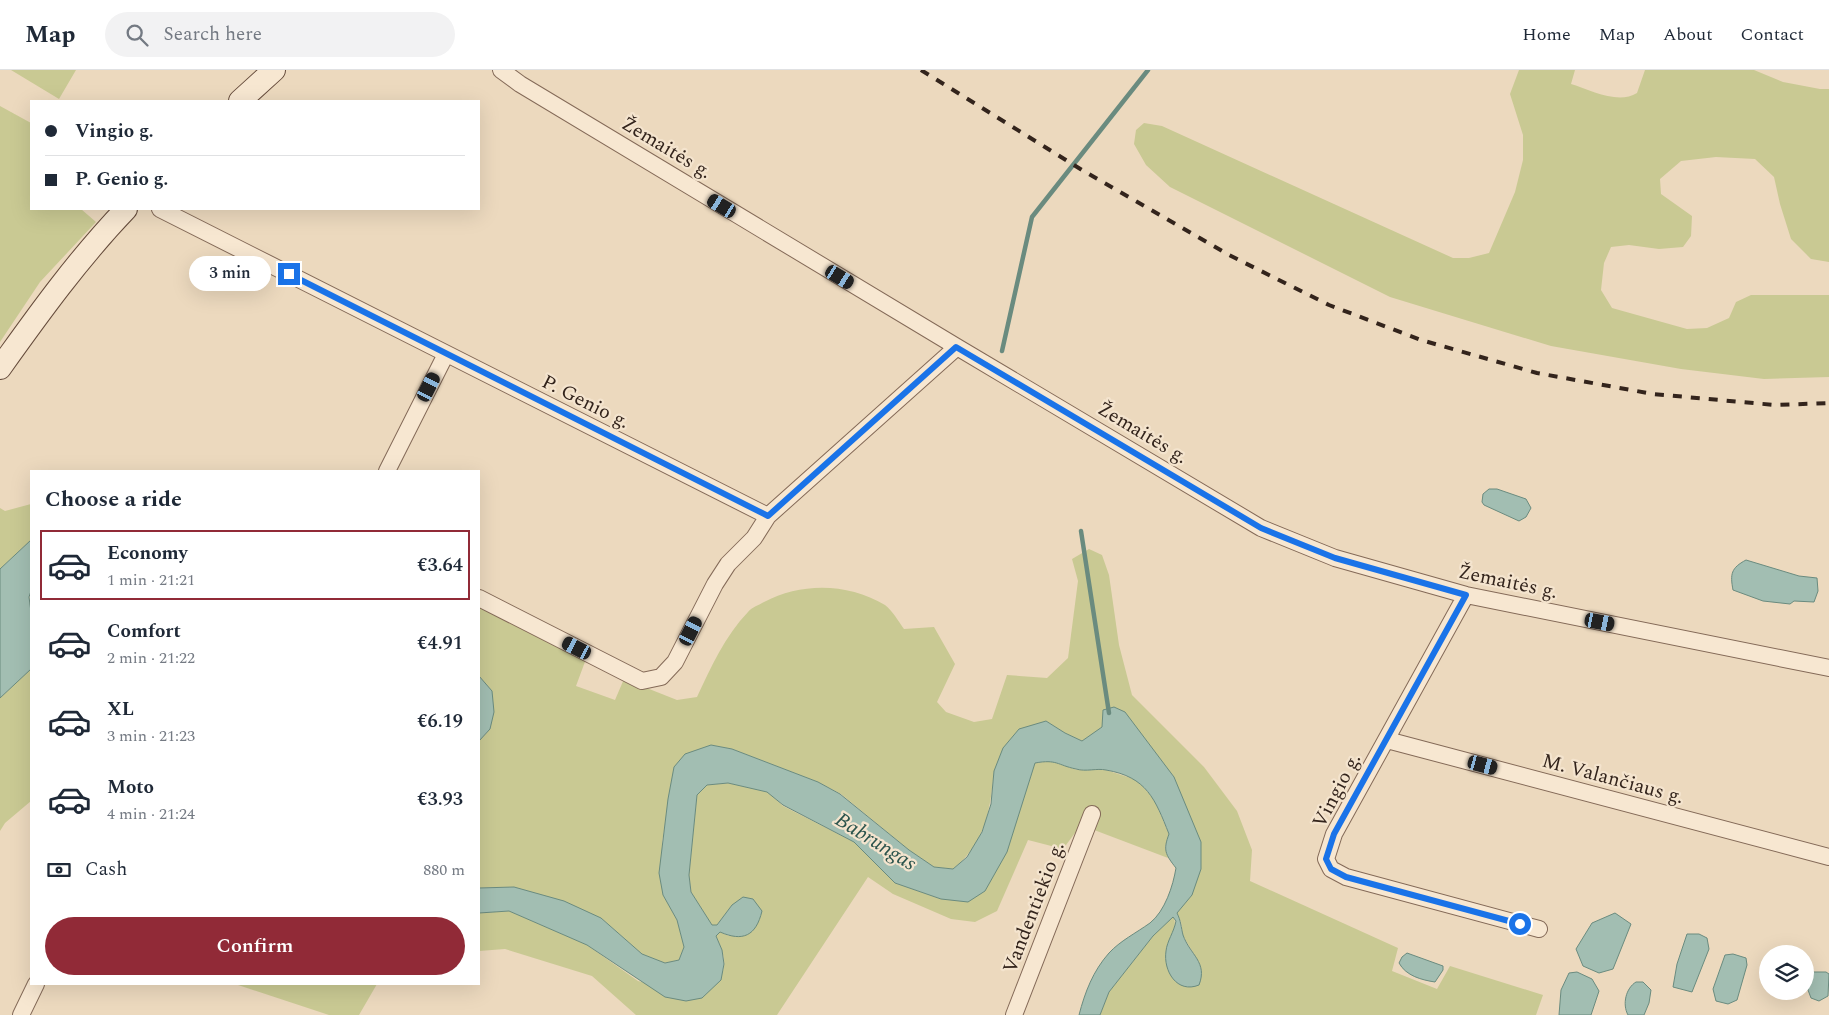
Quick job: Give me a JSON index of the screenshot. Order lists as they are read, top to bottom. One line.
{"streets":{"street":["Žemaitės g.","P. Genio g.","M. Valančiaus g.","Vingio g.","Vandentiekio g."]},"crossings":[["Žemaitės g.","Vingio g."],["M. Valančiaus g.","Vingio g."]],"water":["Babrungas"],"page":{"header":"Map","search":"Search here","nav":["Home","Map","About","Contact"],"banner":["Vingio g.","P. Genio g."],"bubble":"3 min","heading":"Choose a ride","list":[{"name":"Economy","note":"1 min · 21:21","value":"€3.64"},{"name":"Comfort","note":"2 min · 21:22","value":"€4.91"},{"name":"XL","note":"3 min · 21:23","value":"€6.19"},{"name":"Moto","note":"4 min · 21:24","value":"€3.93"}],"pay":["Cash","880 m"],"buttons":"Confirm"}}
